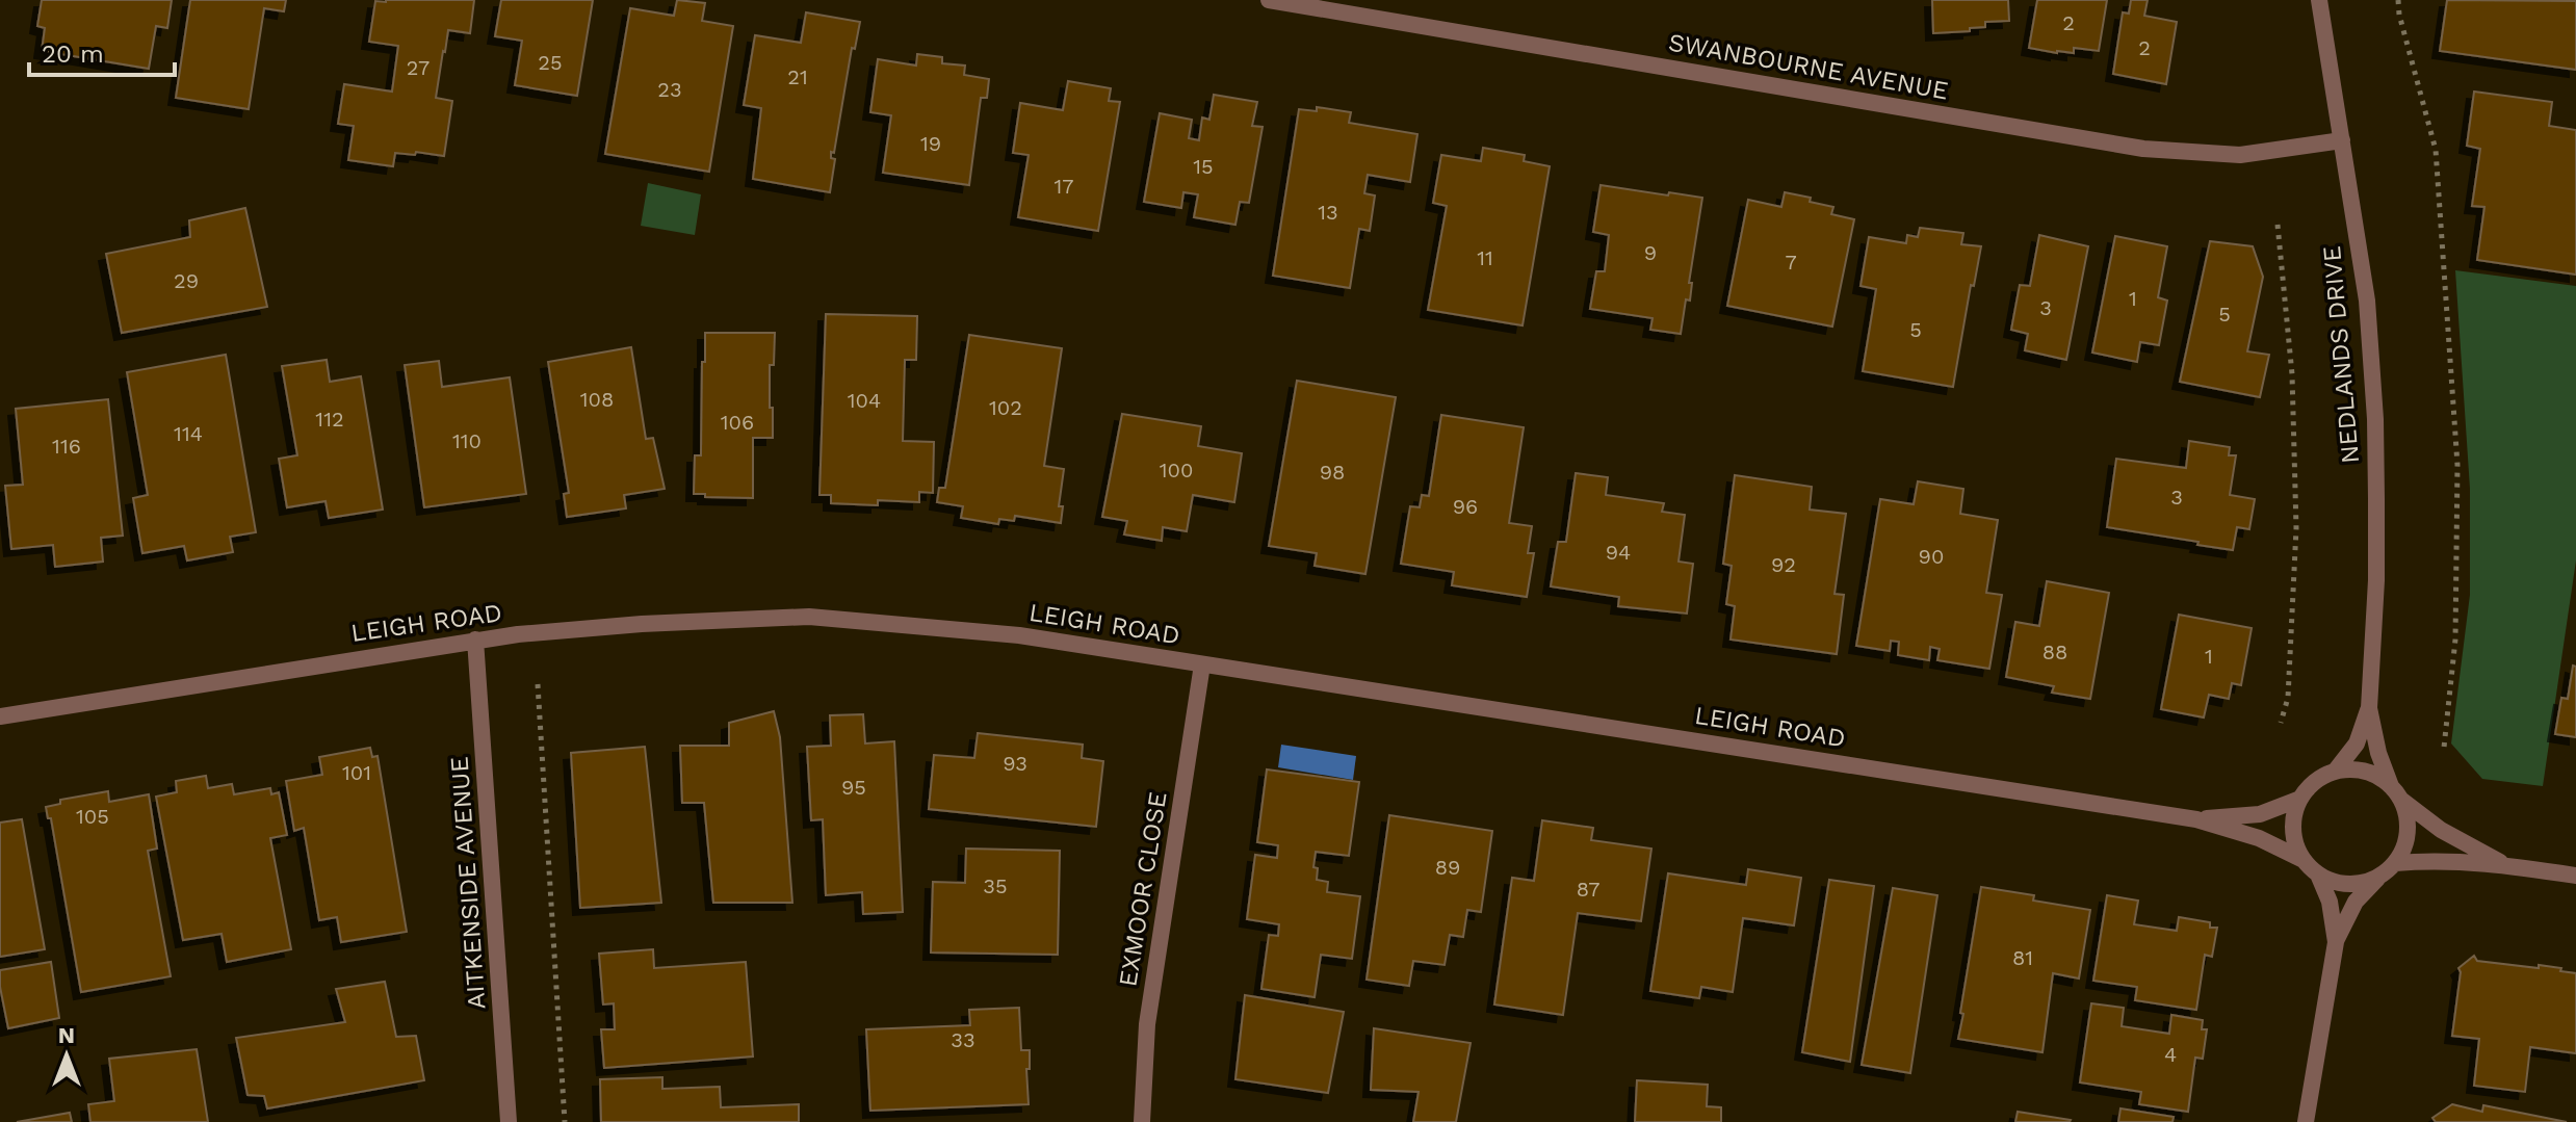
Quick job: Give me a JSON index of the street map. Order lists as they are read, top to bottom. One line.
{"streets":{"street":["SWANBOURNE AVENUE","NEDLANDS DRIVE","LEIGH ROAD","AITKENSIDE AVENUE","EXMOOR CLOSE"]},"crossings":[["SWANBOURNE AVENUE","NEDLANDS DRIVE"],["LEIGH ROAD","AITKENSIDE AVENUE"],["LEIGH ROAD","EXMOOR CLOSE"]],"house_numbers":["2","2","25","27","21","23","19","15","17","13","9","11","7","29","1","3","5","5","108","104","102","112","106","114","110","116","100","98","3","96","94","90","92","88","1","93","101","95","105","89","35","87","81","33","4"],"scale_bar":"20 m","north":"top"}
